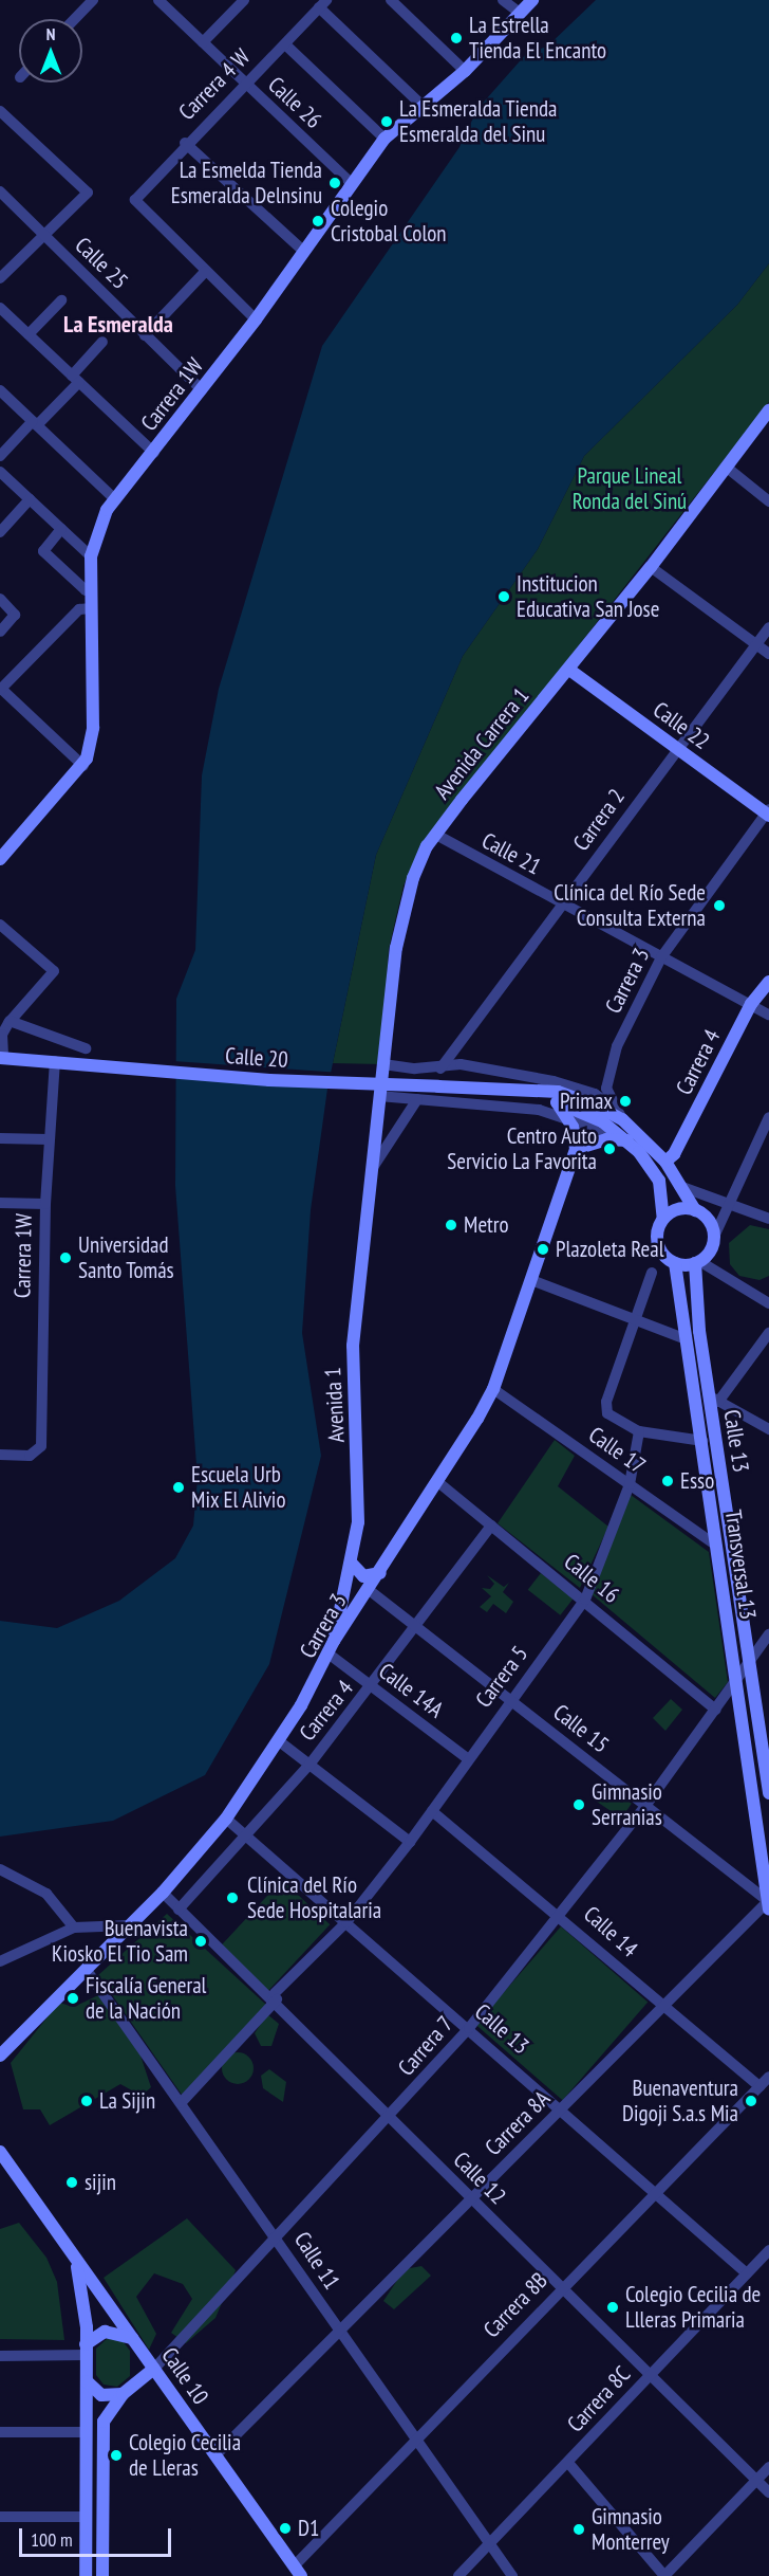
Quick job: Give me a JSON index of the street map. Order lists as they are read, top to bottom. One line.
{"streets":{"street":["Carrera 4 W","Calle 26","Calle 25","Carrera 1W","Calle 22","Avenida Carrera 1","Carrera 2","Calle 21","Carrera 3","Calle 20","Carrera 4","Avenida 1","Calle 13","Calle 17","Transversal 13","Calle 16","Carrera 5","Calle 14A","Calle 15","Calle 14","Carrera 7","Carrera 8A","Calle 12","Calle 11","Carrera 8B","Calle 10","Carrera 8C"]},"crossings":[["Carrera 4 W","Calle 26"],["Calle 26","Carrera 1W"],["Calle 25","Carrera 1W"],["Carrera 1W","Calle 20"],["Calle 22","Avenida Carrera 1"],["Calle 22","Carrera 2"],["Calle 22","Carrera 3"],["Avenida Carrera 1","Calle 21"],["Avenida Carrera 1","Avenida 1"],["Carrera 2","Calle 21"],["Calle 21","Carrera 3"],["Calle 21","Carrera 4"],["Carrera 3","Avenida 1"],["Carrera 3","Calle 13"],["Carrera 3","Calle 17"],["Carrera 3","Calle 16"],["Carrera 3","Calle 14A"],["Carrera 3","Calle 15"],["Carrera 3","Calle 12"],["Carrera 3","Calle 11"],["Carrera 4","Calle 13"],["Carrera 4","Calle 16"],["Carrera 4","Calle 14A"],["Carrera 4","Calle 15"],["Carrera 4","Calle 12"],["Calle 13","Carrera 5"],["Calle 13","Carrera 7"],["Calle 13","Carrera 8A"],["Calle 13","Carrera 8B"],["Calle 13","Carrera 8C"],["Calle 17","Transversal 13"],["Calle 17","Carrera 5"],["Transversal 13","Calle 15"],["Transversal 13","Carrera 7"],["Transversal 13","Carrera 8A"],["Calle 16","Carrera 5"],["Calle 16","Carrera 7"],["Carrera 5","Calle 14A"],["Carrera 5","Calle 15"],["Carrera 5","Calle 14"],["Carrera 5","Calle 12"],["Carrera 5","Calle 11"],["Calle 15","Carrera 7"],["Calle 15","Carrera 8A"],["Calle 14","Carrera 7"],["Calle 14","Carrera 8A"],["Calle 14","Carrera 8B"],["Carrera 7","Calle 12"],["Carrera 7","Calle 11"],["Carrera 7","Calle 10"],["Carrera 8A","Calle 12"],["Carrera 8A","Calle 11"],["Carrera 8A","Calle 10"],["Calle 12","Carrera 8B"],["Calle 12","Carrera 8C"],["Calle 11","Carrera 8B"],["Calle 11","Carrera 8C"],["Carrera 8B","Calle 10"]],"districts":["La Esmeralda"],"parks":["Parque Lineal Ronda del Sinú"],"places":["La Estrella Tienda El Encanto","La Esmeralda Tienda Esmeralda del Sinu","La Esmelda Tienda Esmeralda Delnsinu","Colegio Cristobal Colon","Institucion Educativa San Jose","Clínica del Río Sede Consulta Externa","Primax","Centro Auto Servicio La Favorita","Metro","Plazoleta Real","Universidad Santo Tomás","Esso","Escuela Urb Mix El Alivio","Gimnasio Serranias","Clínica del Río Sede Hospitalaria","Buenavista Kiosko El Tio Sam","Fiscalía General de la Nación","La Sijin","Buenaventura Digoji S.a.s Mia","sijin","Colegio Cecilia de Llleras Primaria","Colegio Cecilia de Lleras","D1","Gimnasio Monterrey"],"scale_bar":"100 m","north":"top"}
